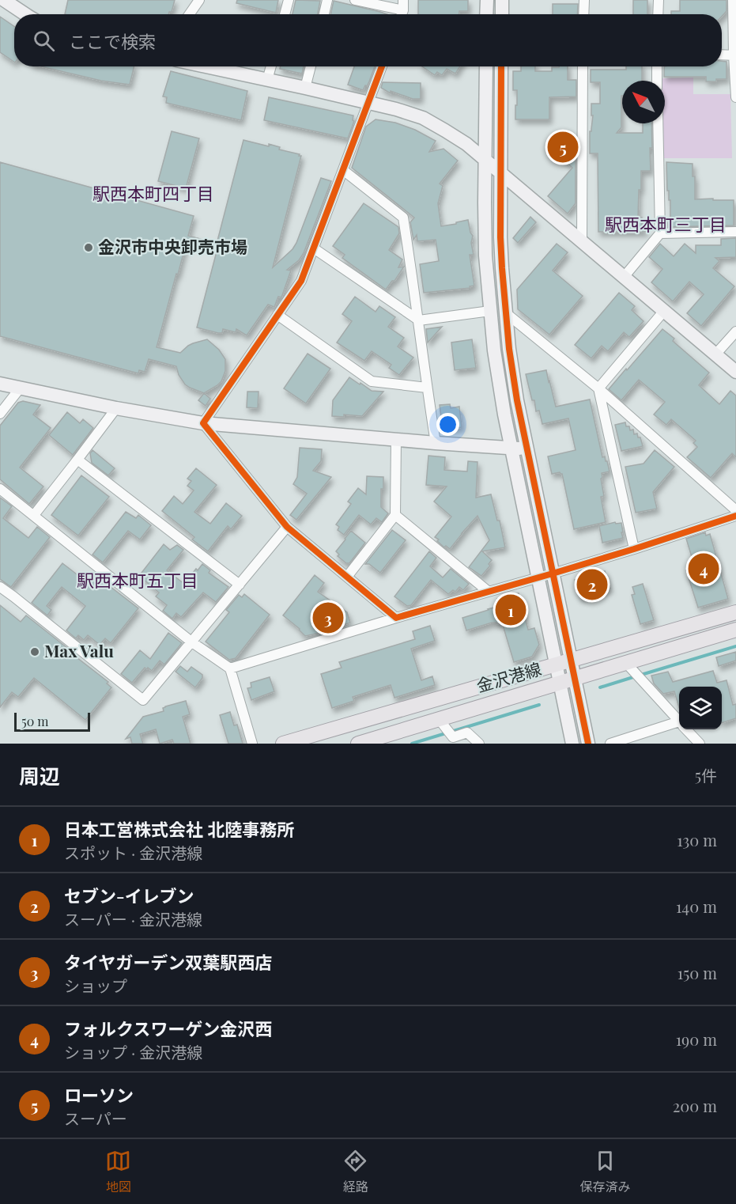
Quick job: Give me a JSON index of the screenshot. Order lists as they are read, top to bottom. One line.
{"streets":{"main road":["金沢港線"]},"districts":["駅西本町四丁目","駅西本町三丁目","駅西本町五丁目"],"places":["金沢市中央卸売市場","Max Valu"],"scale_bar":"50 m","north":"top left","page":{"search":"ここで検索","pins":["5","4","2","1","3"],"scale":"50 m","heading":["周辺","5件"],"list":[{"mark":"1","name":"日本工営株式会社 北陸事務所","note":"スポット · 金沢港線","value":"130 m"},{"mark":"2","name":"セブン-イレブン","note":"スーパー · 金沢港線","value":"140 m"},{"mark":"3","name":"タイヤガーデン双葉駅西店","note":"ショップ","value":"150 m"},{"mark":"4","name":"フォルクスワーゲン金沢西","note":"ショップ · 金沢港線","value":"190 m"},{"mark":"5","name":"ローソン","note":"スーパー","value":"200 m"}],"nav":["地図","経路","保存済み"]}}
